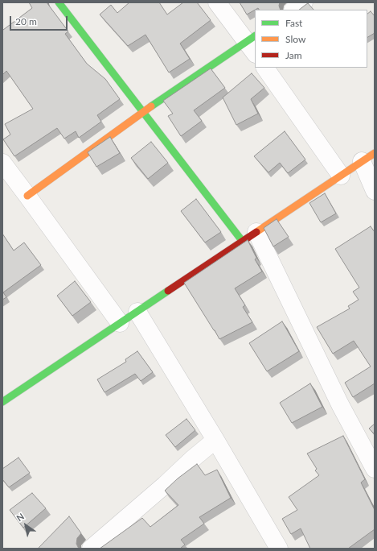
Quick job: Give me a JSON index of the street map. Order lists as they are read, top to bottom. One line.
{"legend":["Fast","Slow","Jam"],"scale_bar":"20 m","north":"top left"}
